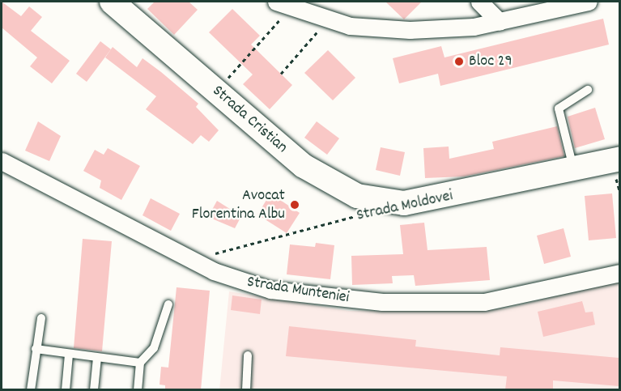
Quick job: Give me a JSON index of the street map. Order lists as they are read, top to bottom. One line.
{"streets":{"street":["Strada Cristian","Strada Moldovei","Strada Munteniei"]},"crossings":[["Strada Cristian","Strada Moldovei"],["Strada Moldovei","Strada Munteniei"]],"places":["Bloc 29","Avocat Florentina Albu"]}
